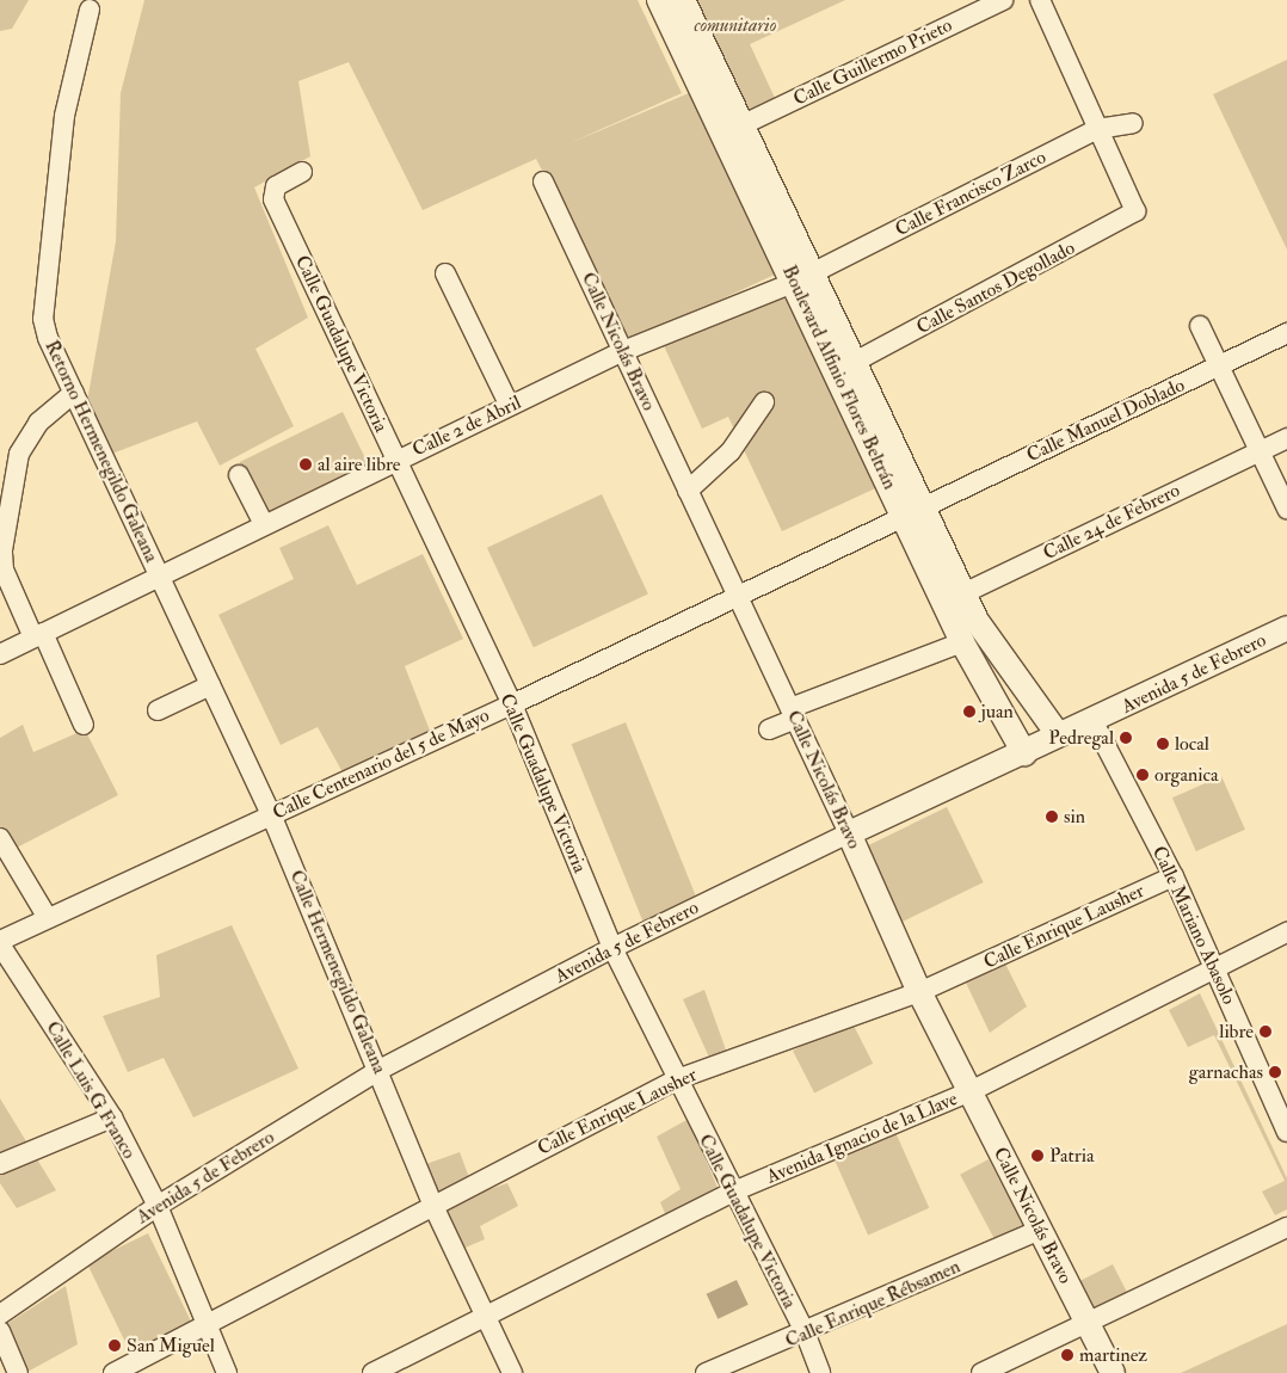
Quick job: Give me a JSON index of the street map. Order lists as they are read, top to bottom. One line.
{"streets":{"street":["Calle Guillermo Prieto","Calle Francisco Zarco","Calle Santos Degollado","Calle Nicolás Bravo","Calle Guadalupe Victoria","Boulevard Alfinio Flores Beltrán","Calle Manuel Doblado","Calle 2 de Abril","Retorno Hermenegildo Galeana","Calle 24 de Febrero","Avenida 5 de Febrero","Calle Centenario del 5 de Mayo","Calle Mariano Abasolo","Calle Enrique Lausher","Calle Hermenegildo Galeana","Calle Luis G Franco","Avenida Ignacio de la Llave","Calle Enrique Rébsamen"]},"crossings":[["Calle Guillermo Prieto","Boulevard Alfinio Flores Beltrán"],["Calle Francisco Zarco","Calle Santos Degollado"],["Calle Francisco Zarco","Boulevard Alfinio Flores Beltrán"],["Calle Francisco Zarco","Calle 2 de Abril"],["Calle Santos Degollado","Boulevard Alfinio Flores Beltrán"],["Calle Nicolás Bravo","Calle 2 de Abril"],["Calle Nicolás Bravo","Avenida 5 de Febrero"],["Calle Nicolás Bravo","Calle Centenario del 5 de Mayo"],["Calle Nicolás Bravo","Calle Enrique Lausher"],["Calle Nicolás Bravo","Avenida Ignacio de la Llave"],["Calle Nicolás Bravo","Calle Enrique Rébsamen"],["Calle Guadalupe Victoria","Calle 2 de Abril"],["Calle Guadalupe Victoria","Avenida 5 de Febrero"],["Calle Guadalupe Victoria","Calle Centenario del 5 de Mayo"],["Calle Guadalupe Victoria","Calle Enrique Lausher"],["Calle Guadalupe Victoria","Avenida Ignacio de la Llave"],["Calle Guadalupe Victoria","Calle Enrique Rébsamen"],["Boulevard Alfinio Flores Beltrán","Calle Manuel Doblado"],["Boulevard Alfinio Flores Beltrán","Calle 2 de Abril"],["Boulevard Alfinio Flores Beltrán","Calle 24 de Febrero"],["Boulevard Alfinio Flores Beltrán","Avenida 5 de Febrero"],["Boulevard Alfinio Flores Beltrán","Calle Centenario del 5 de Mayo"],["Calle Manuel Doblado","Calle Centenario del 5 de Mayo"],["Calle 2 de Abril","Retorno Hermenegildo Galeana"],["Calle 2 de Abril","Calle Hermenegildo Galeana"],["Retorno Hermenegildo Galeana","Calle Hermenegildo Galeana"],["Avenida 5 de Febrero","Calle Mariano Abasolo"],["Avenida 5 de Febrero","Calle Hermenegildo Galeana"],["Avenida 5 de Febrero","Calle Luis G Franco"],["Calle Centenario del 5 de Mayo","Calle Hermenegildo Galeana"],["Calle Centenario del 5 de Mayo","Calle Luis G Franco"],["Calle Mariano Abasolo","Calle Enrique Lausher"],["Calle Mariano Abasolo","Avenida Ignacio de la Llave"],["Calle Enrique Lausher","Calle Hermenegildo Galeana"],["Calle Enrique Lausher","Calle Luis G Franco"],["Calle Hermenegildo Galeana","Avenida Ignacio de la Llave"]],"parks":["comunitario"],"places":["al aire libre","juan","Pedregal","local","organica","sin","libre","garnachas","Patria","San Miguel","martinez"]}
